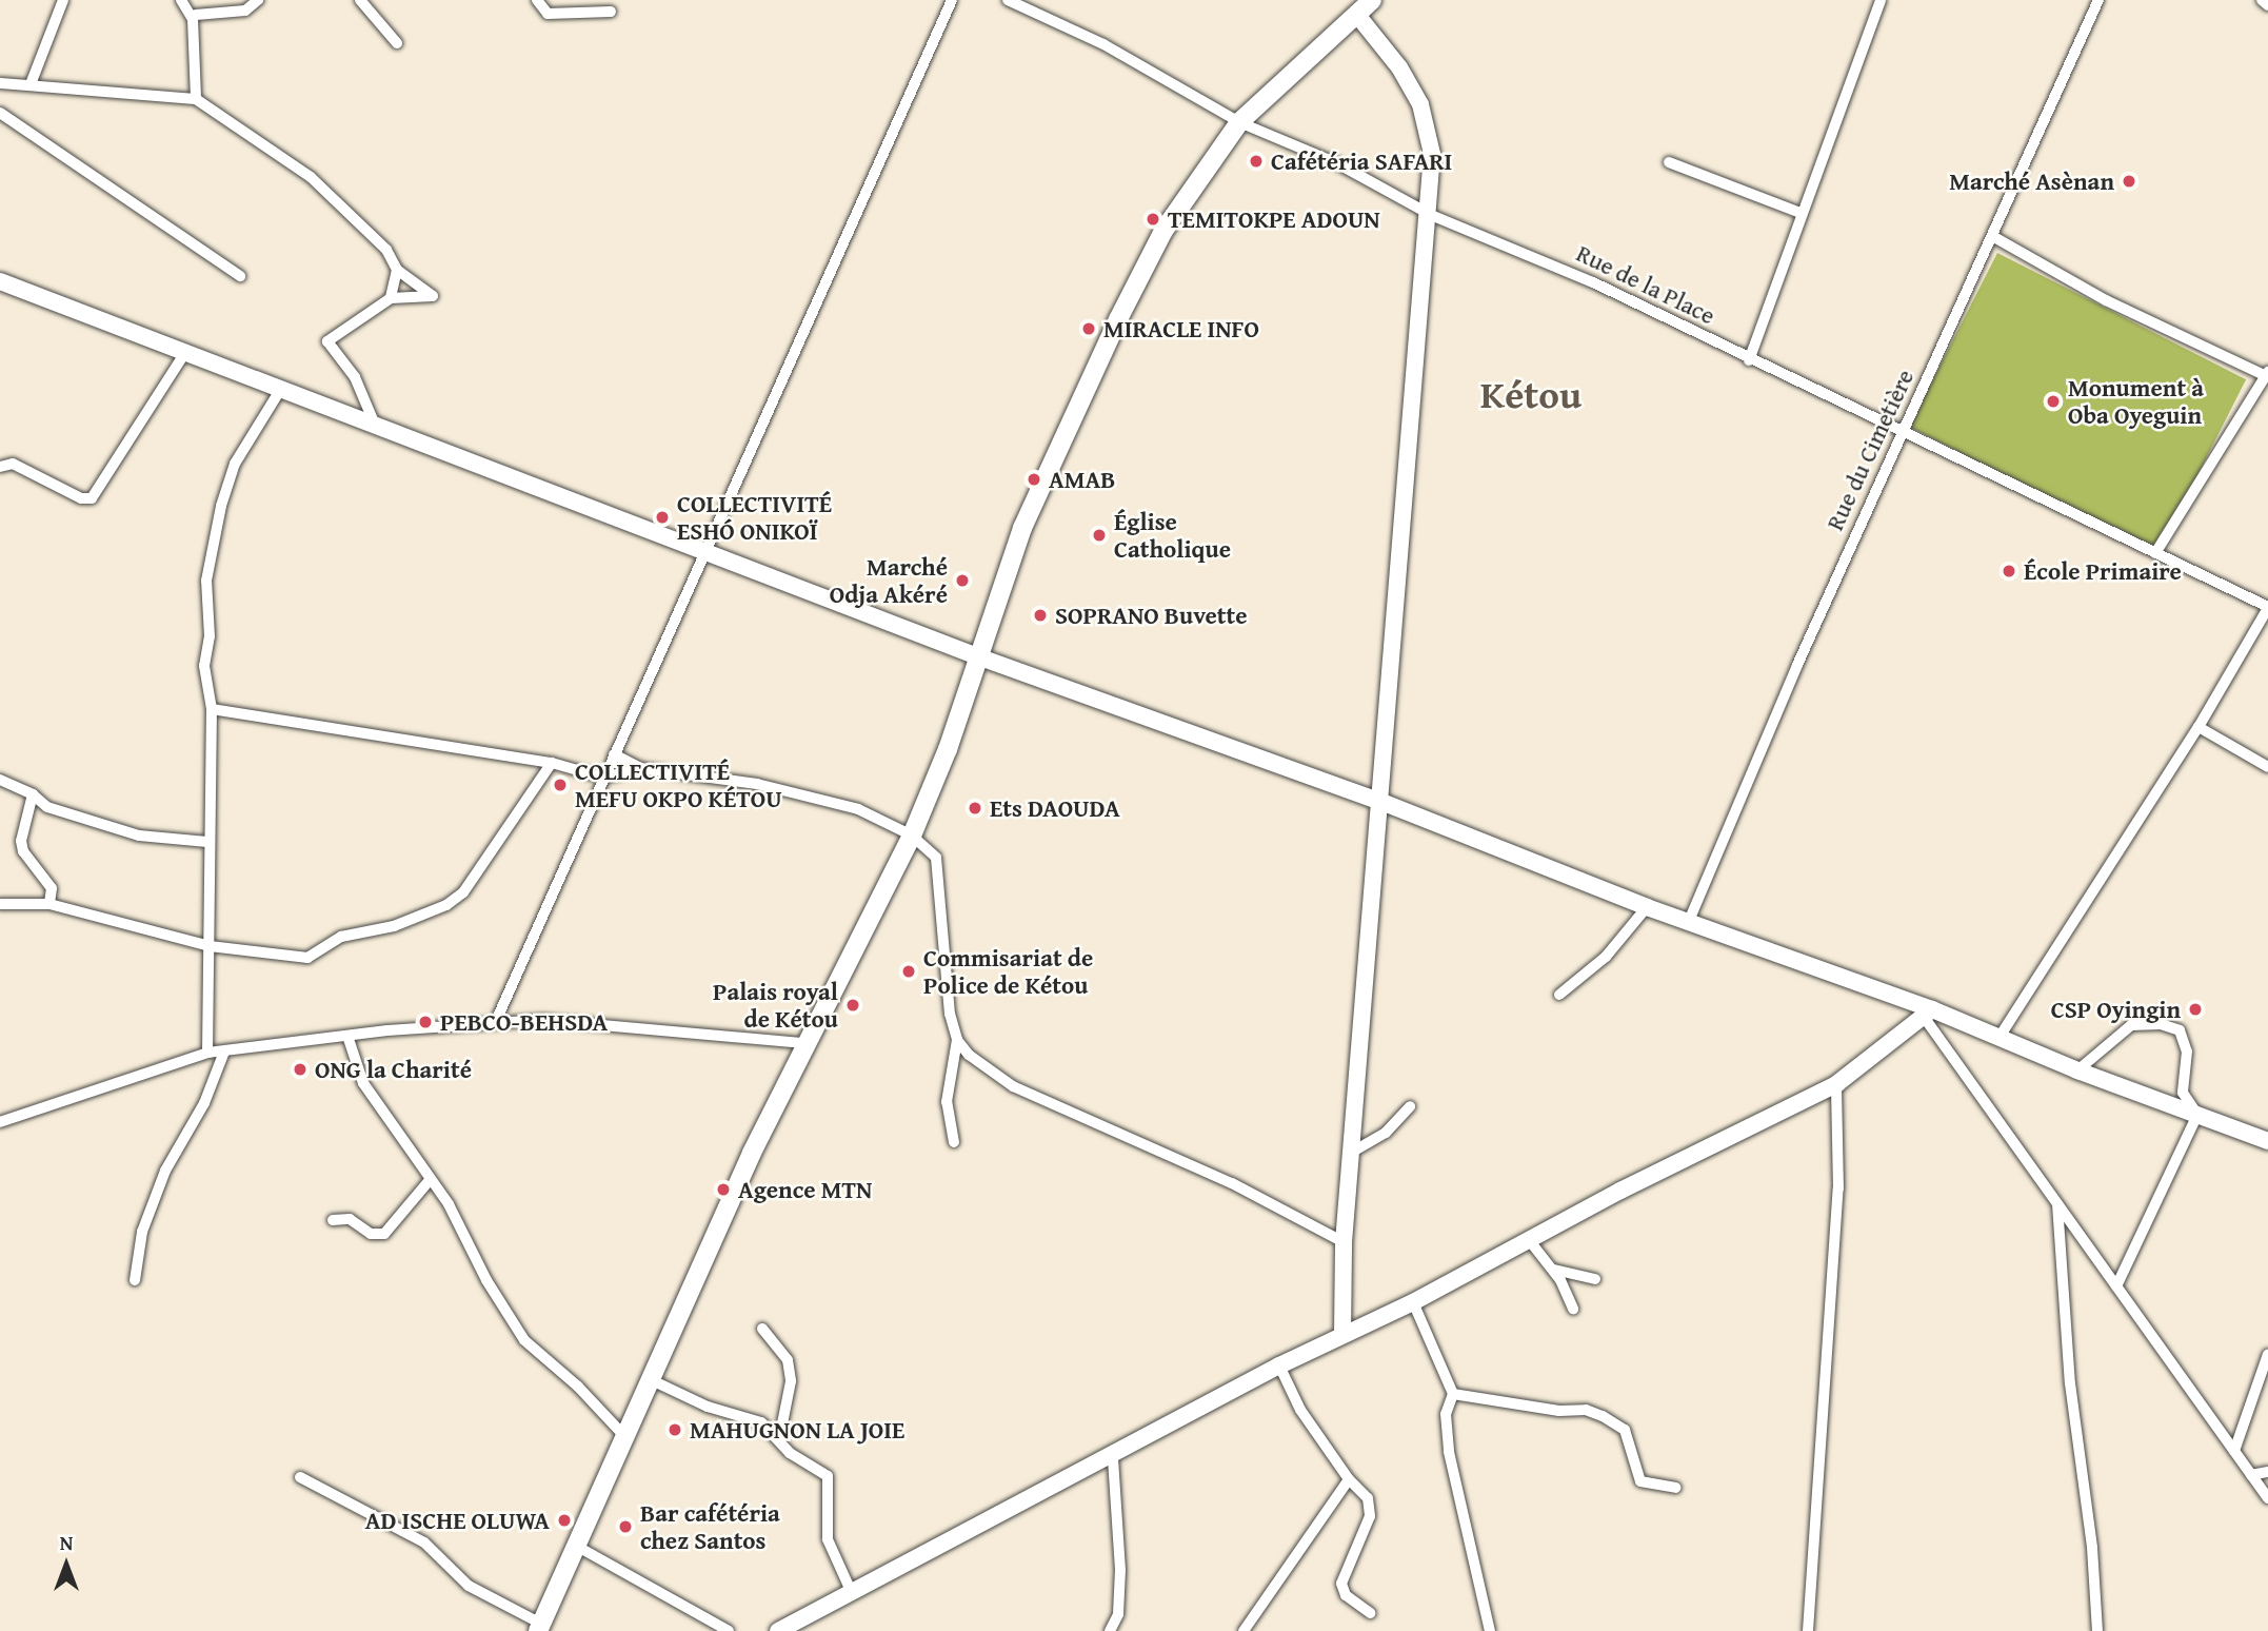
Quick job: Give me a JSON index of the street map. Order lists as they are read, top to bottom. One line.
{"streets":{"street":["Rue de la Place","Rue du Cimetière"]},"crossings":[["Rue de la Place","Rue du Cimetière"]],"districts":["Kétou"],"places":["Cafétéria SAFARI","Marché Asènan","TEMITOKPE ADOUN","MIRACLE INFO","Monument à Oba Oyeguin","AMAB","COLLECTIVITÉ ESHÓ ONIKOÏ","Église Catholique","École Primaire","Marché Odja Akéré","SOPRANO Buvette","COLLECTIVITÉ MEFU OKPO KÉTOU","Ets DAOUDA","Commisariat de Police de Kétou","Palais royal de Kétou","CSP Oyingin","PEBCO-BEHSDA","ONG la Charité","Agence MTN","MAHUGNON LA JOIE","AD ISCHE OLUWA","Bar cafétéria chez Santos"],"north":"top"}
